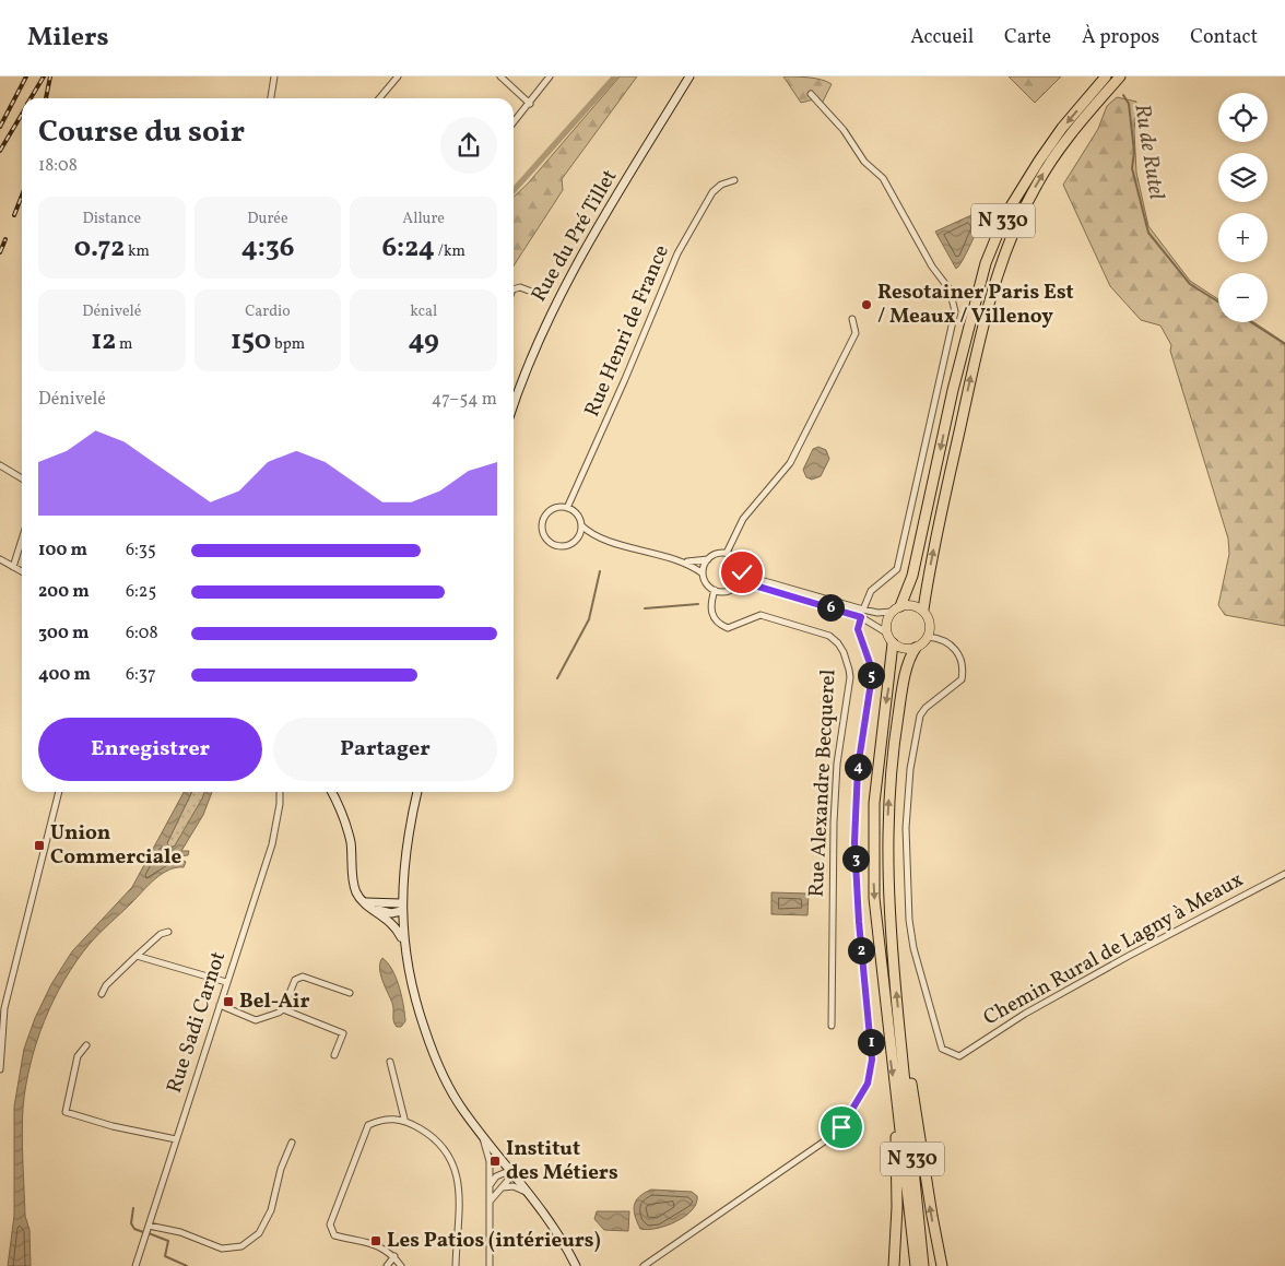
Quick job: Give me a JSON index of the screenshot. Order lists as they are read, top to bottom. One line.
{"streets":{"highway":["N 330"],"street":["Rue du Pré Tillet","Rue Henri de France","Rue Alexandre Becquerel","Chemin Rural de Lagny à Meaux","Rue Sadi Carnot"]},"crossings":[["N 330","Chemin Rural de Lagny à Meaux"]],"water":["Ru de Rutel"],"places":{"other":["Resotainer Paris Est / Meaux / Villenoy"],"transit":["Union Commerciale","Bel-Air","Institut des Métiers","Les Patios (intérieurs)"]},"page":{"header":"Milers","nav":["Accueil","Carte","À propos","Contact"],"map_buttons":["+","−"],"heading":["Course du soir","18:08"],"stats":[["Distance","0.72 km"],["Durée","4:36"],["Allure","6:24 /km"],["Dénivelé","12 m"],["Cardio","150 bpm"],["kcal","49"]],"chart":["Dénivelé","47–54 m"],"list":[{"name":"100 m","note":"6:35"},{"name":"200 m","note":"6:25"},{"name":"300 m","note":"6:08"},{"name":"400 m","note":"6:37"}],"pins":["6","5","4","3","2","1"],"buttons":["Enregistrer","Partager"]}}
